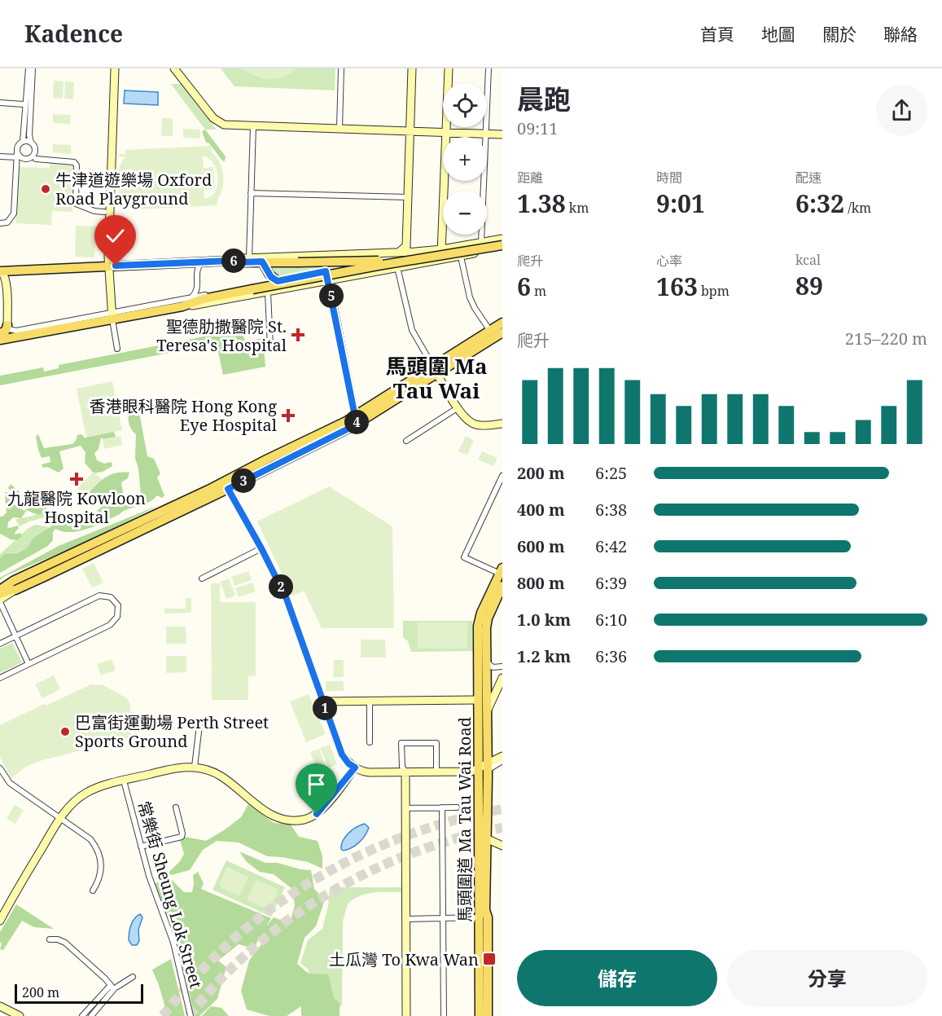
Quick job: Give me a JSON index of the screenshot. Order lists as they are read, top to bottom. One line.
{"streets":{"main road":["馬頭圍道 Ma Tau Wai Road"],"street":["常樂街 Sheung Lok Street"]},"districts":["馬頭圍 Ma Tau Wai"],"places":{"other":["牛津道遊樂場 Oxford Road Playground","巴富街運動場 Perth Street Sports Ground"],"health":["聖德肋撒醫院 St. Teresa's Hospital","香港眼科醫院 Hong Kong Eye Hospital","九龍醫院 Kowloon Hospital"],"transit":["土瓜灣 To Kwa Wan"]},"scale_bar":"200 m","page":{"header":"Kadence","nav":["首頁","地圖","關於","聯絡"],"heading":["晨跑","09:11"],"map_buttons":["+","−"],"stats":[["距離","1.38 km"],["時間","9:01"],["配速","6:32 /km"],["爬升","6 m"],["心率","163 bpm"],["kcal","89"]],"pins":["6","5","4","3","2","1"],"chart":["爬升","215–220 m"],"list":[{"name":"200 m","note":"6:25"},{"name":"400 m","note":"6:38"},{"name":"600 m","note":"6:42"},{"name":"800 m","note":"6:39"},{"name":"1.0 km","note":"6:10"},{"name":"1.2 km","note":"6:36"}],"buttons":["儲存","分享"],"scale":"200 m"}}
